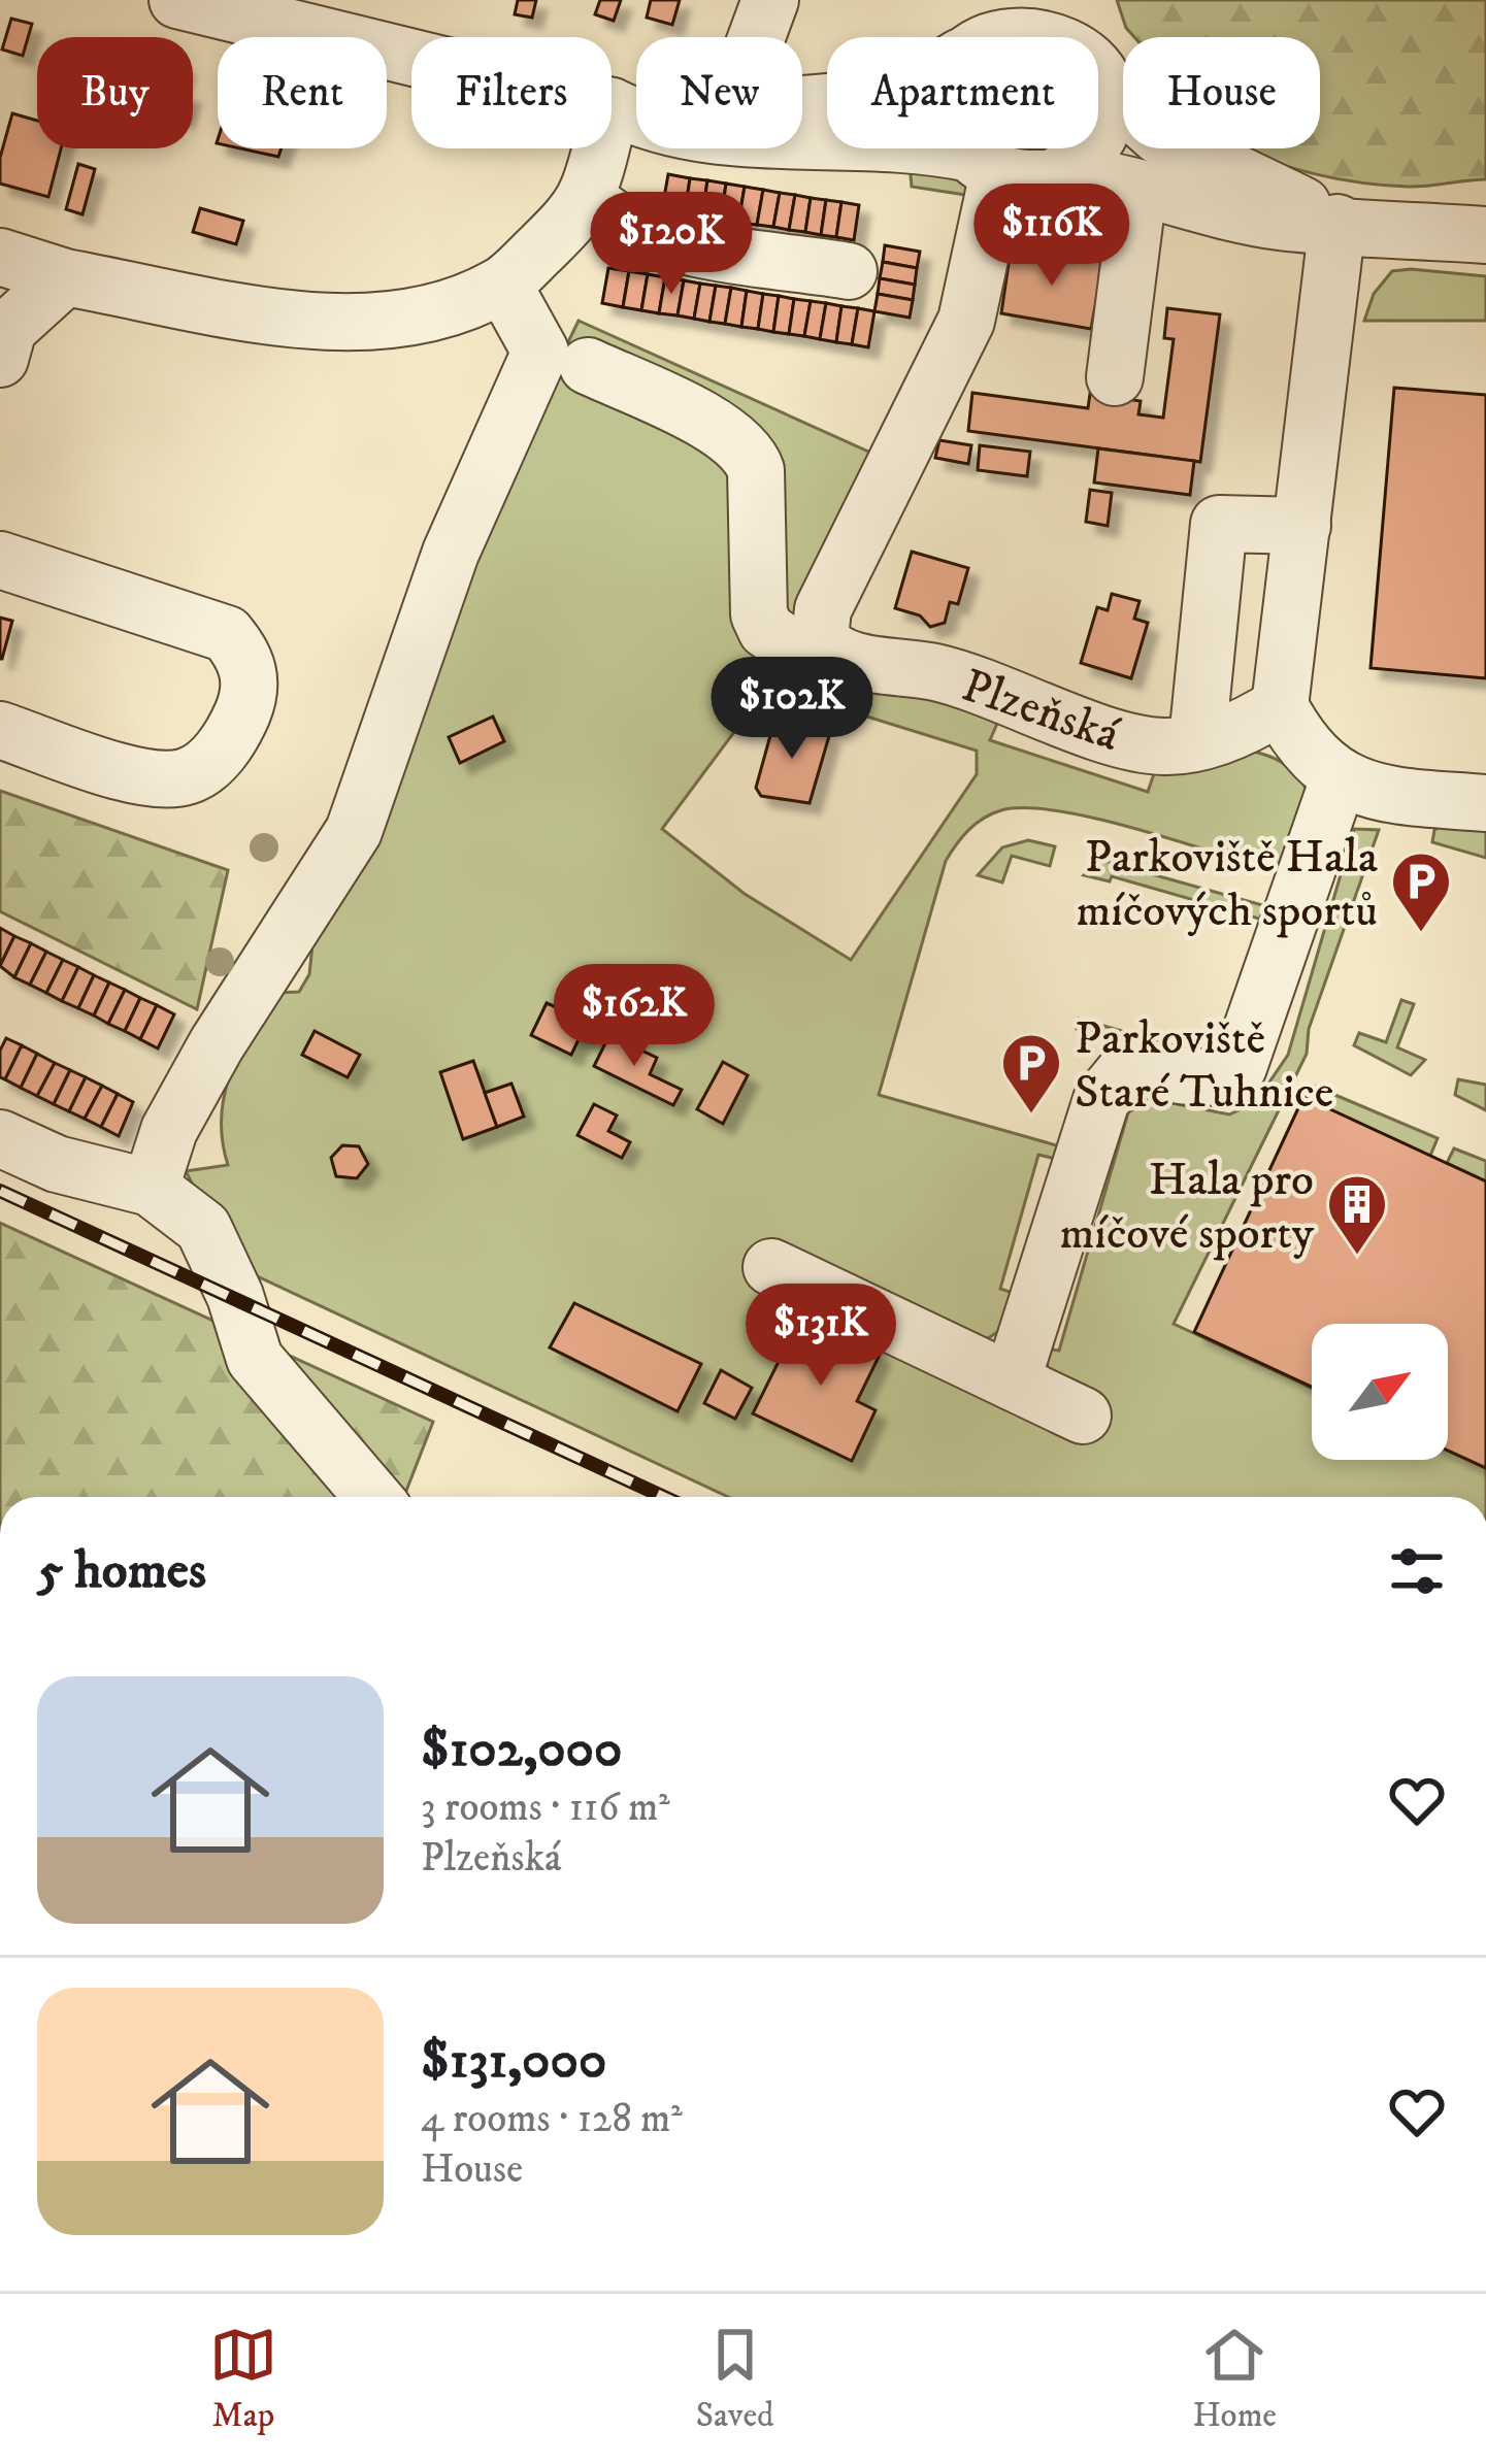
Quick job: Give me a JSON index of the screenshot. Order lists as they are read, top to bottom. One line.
{"streets":{"street":["Plzeňská"]},"places":{"parking":["Parkoviště Hala míčových sportů","Parkoviště Staré Tuhnice"],"building":["Hala pro míčové sporty"]},"north":"top right","page":{"chip":["Buy","Rent","Filters","New","Apartment","House"],"price":["$116K","$120K","$102K","$162K","$131K"],"heading":"5 homes","list":[{"name":"$102,000","note":"3 rooms · 116 m² · Plzeňská"},{"name":"$131,000","note":"4 rooms · 128 m² · House"}],"tabs":["Map","Saved","Home"]}}
